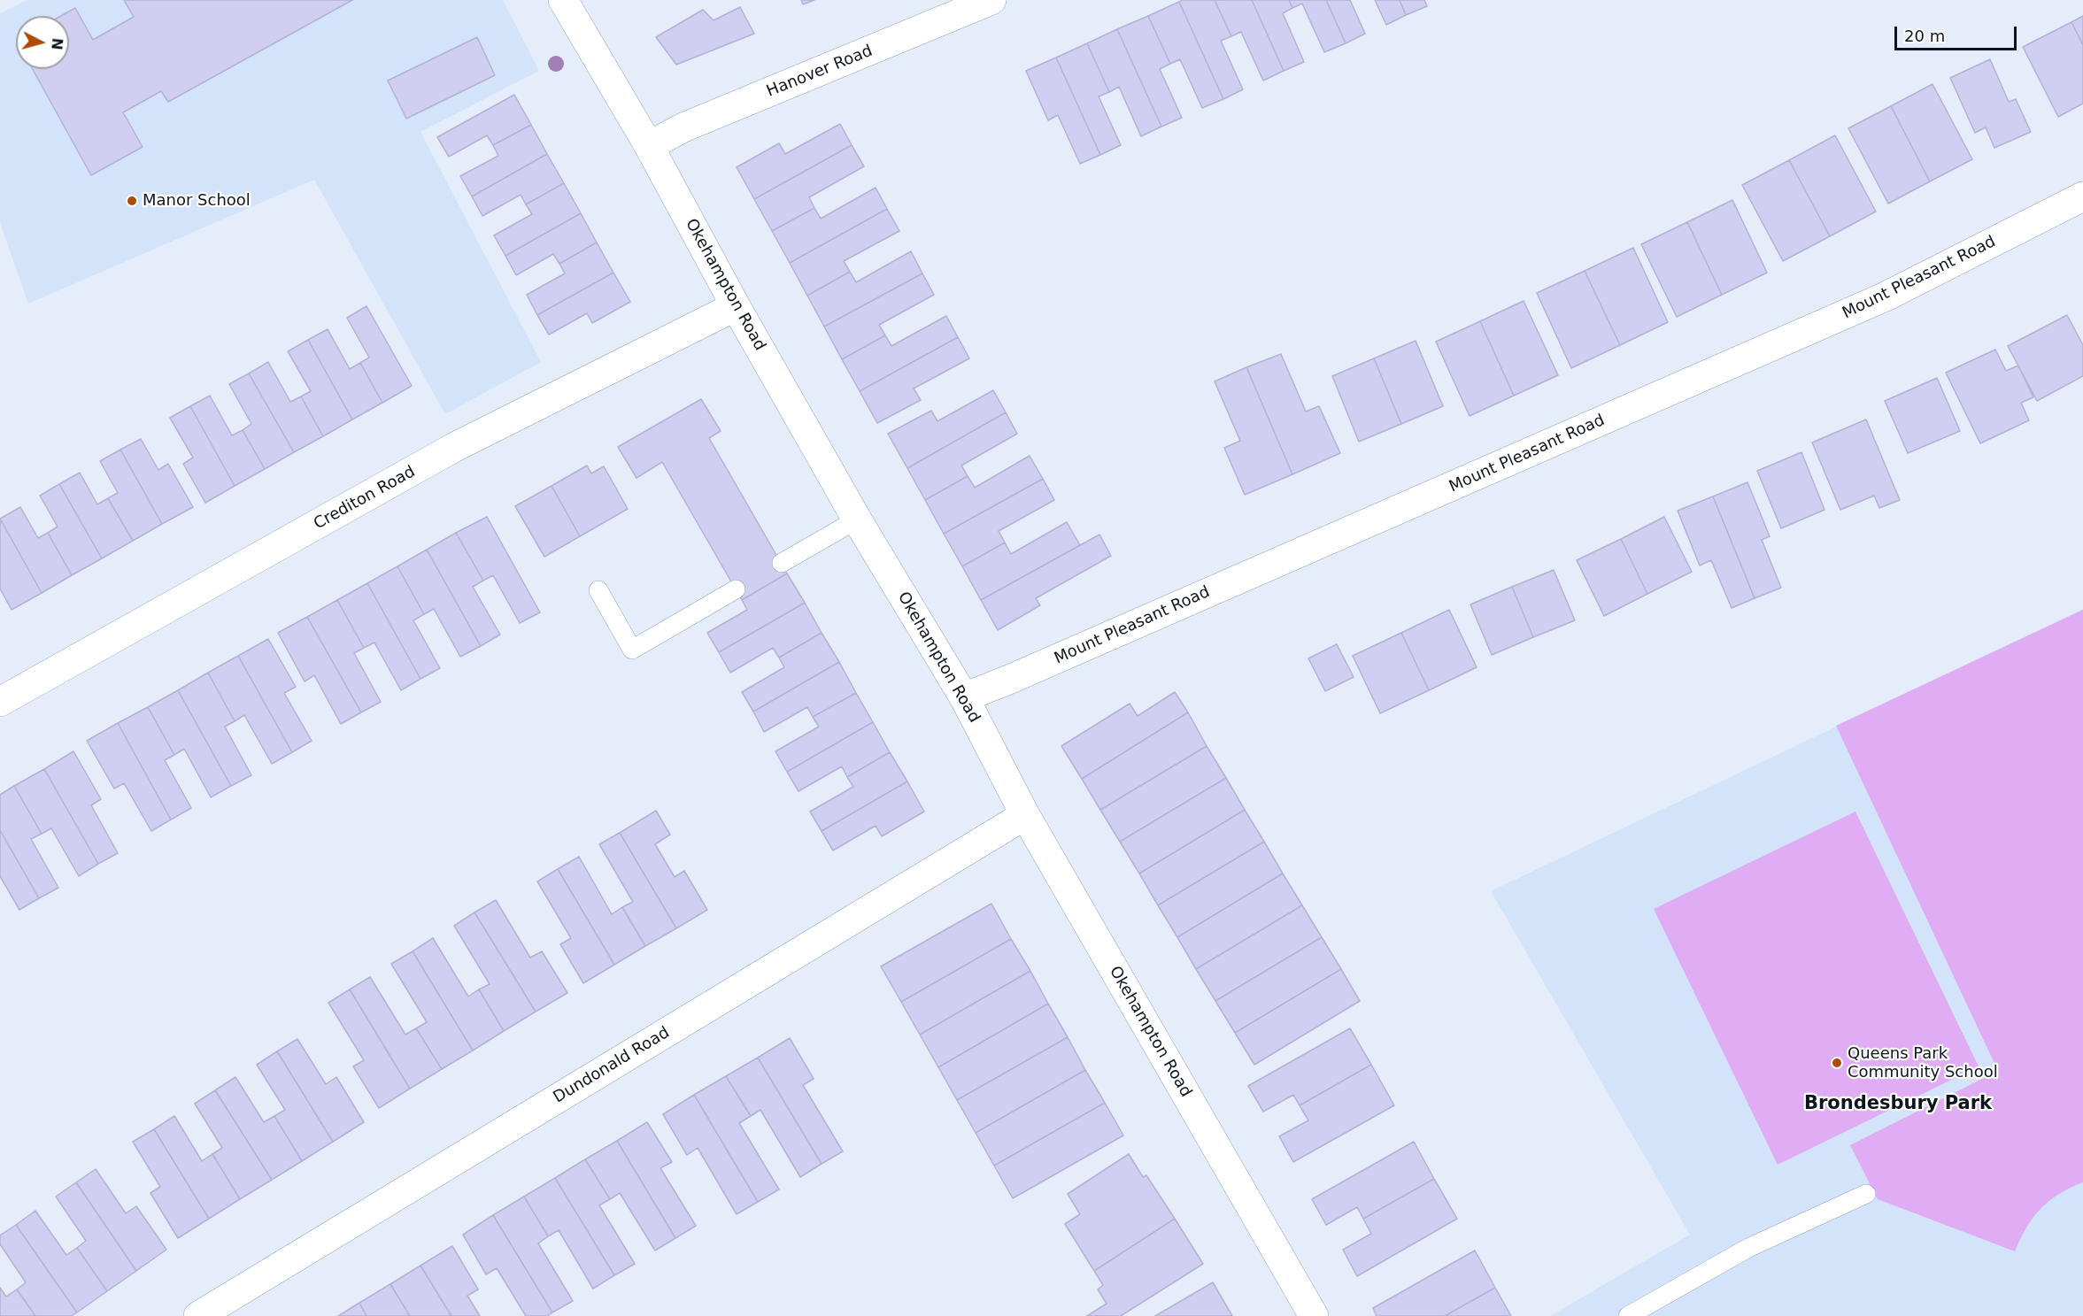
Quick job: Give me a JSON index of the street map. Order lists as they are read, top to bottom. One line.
{"streets":{"street":["Hanover Road","Mount Pleasant Road","Okehampton Road","Crediton Road","Dundonald Road"]},"crossings":[["Hanover Road","Okehampton Road"],["Mount Pleasant Road","Okehampton Road"],["Okehampton Road","Crediton Road"],["Okehampton Road","Dundonald Road"]],"districts":["Brondesbury Park"],"places":["Manor School","Queens Park Community School"],"scale_bar":"20 m","north":"right"}
